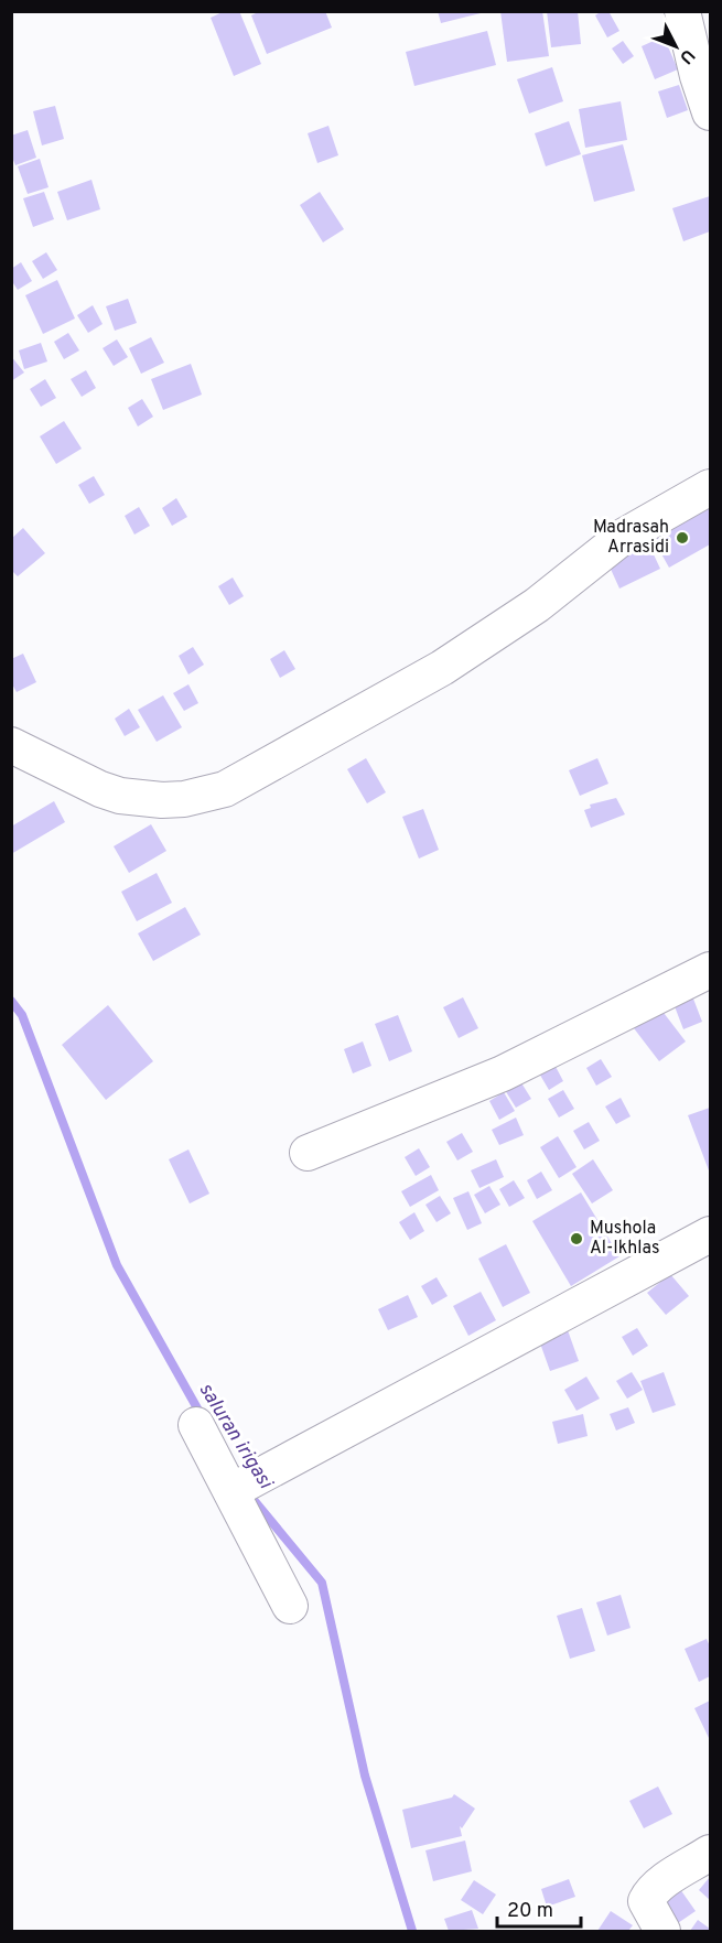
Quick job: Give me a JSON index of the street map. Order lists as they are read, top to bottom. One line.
{"water":["saluran irigasi"],"places":["Madrasah Arrasidi","Mushola Al-Ikhlas"],"scale_bar":"20 m","north":"bottom right"}
